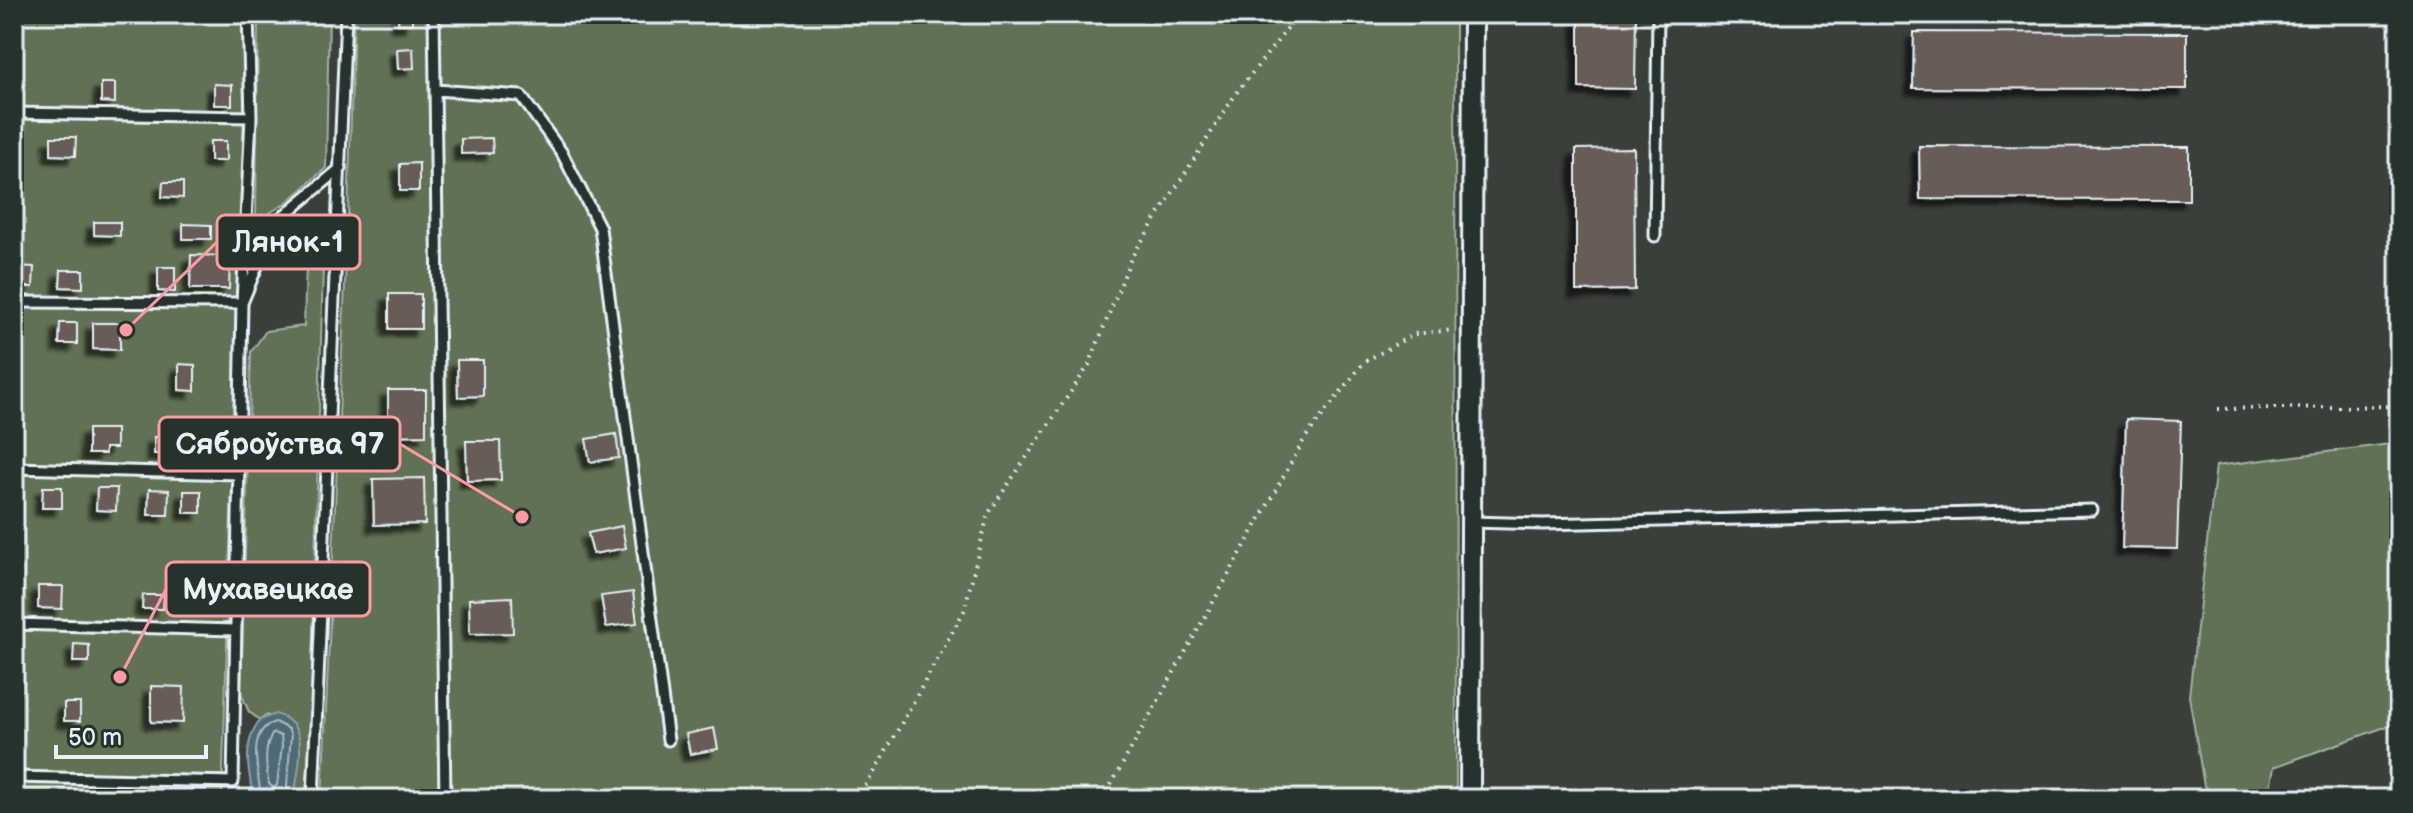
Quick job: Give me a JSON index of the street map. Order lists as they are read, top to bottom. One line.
{"places":["Лянок-1","Сяброўства 97","Мухавецкае"],"scale_bar":"50 m"}
